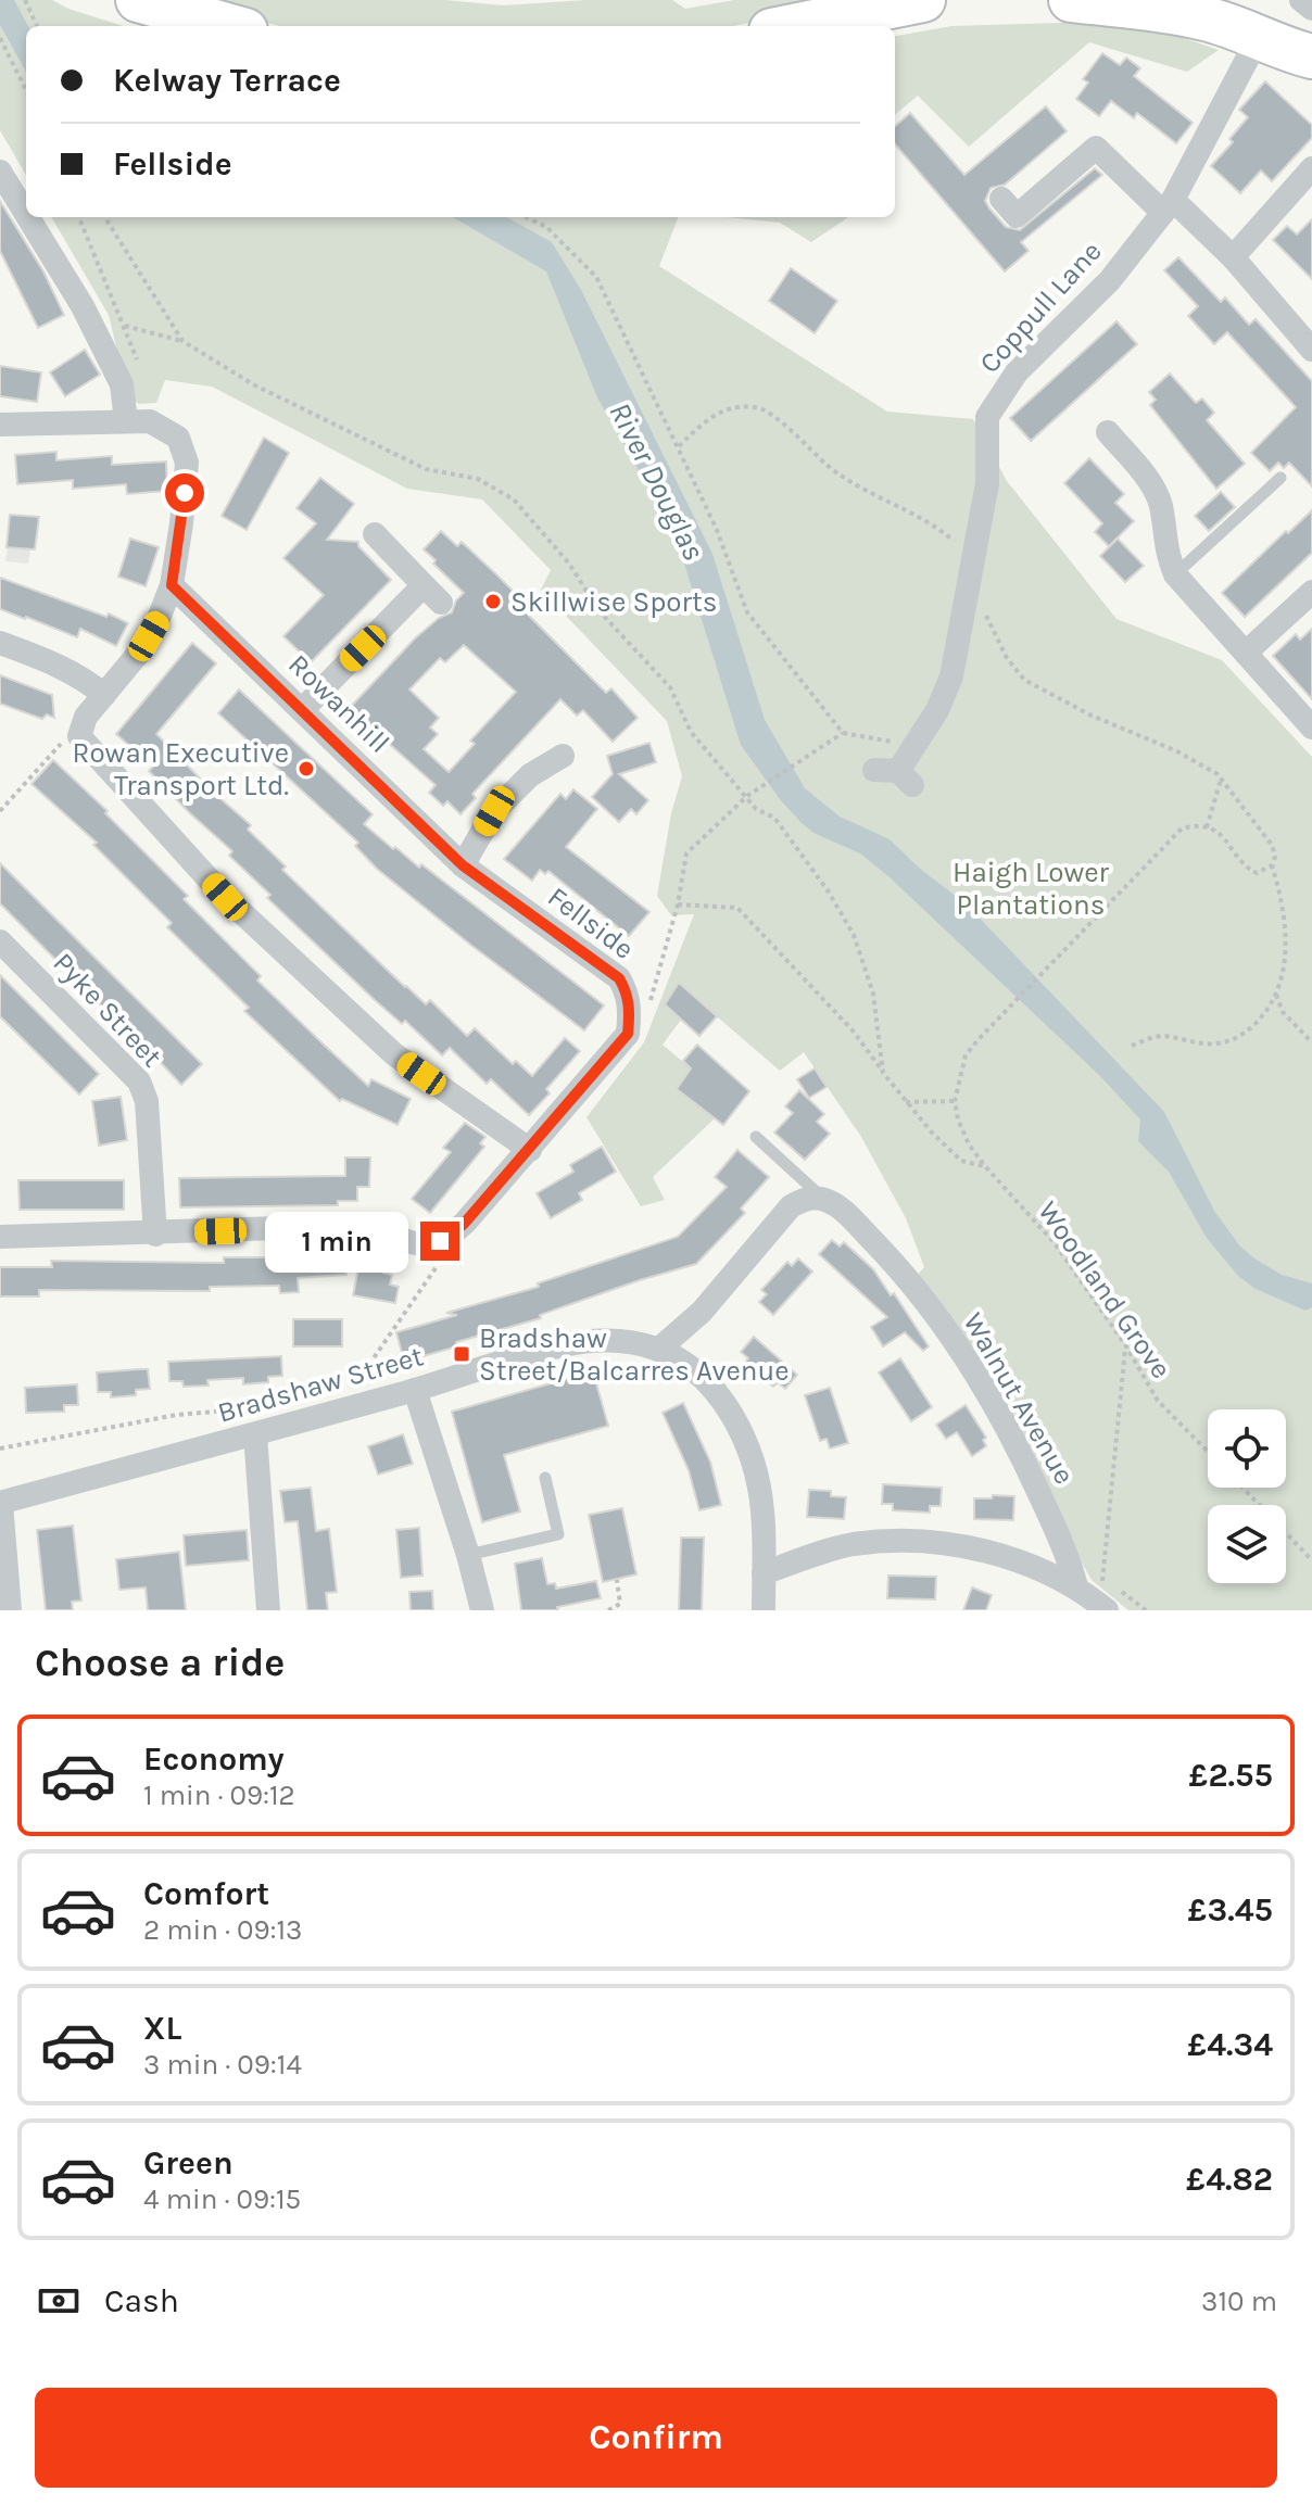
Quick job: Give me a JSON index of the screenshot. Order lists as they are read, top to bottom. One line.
{"streets":{"street":["Coppull Lane","Rowanhill","Fellside","Pyke Street","Bradshaw Street","Walnut Avenue"],"path":["Woodland Grove"]},"crossings":[["Rowanhill","Fellside"]],"water":["River Douglas"],"parks":["Haigh Lower Plantations"],"places":{"other":["Skillwise Sports","Rowan Executive Transport Ltd."],"transit":["Bradshaw Street/Balcarres Avenue"]},"page":{"banner":["Kelway Terrace","Fellside"],"bubble":"1 min","heading":"Choose a ride","list":[{"name":"Economy","note":"1 min · 09:12","value":"£2.55"},{"name":"Comfort","note":"2 min · 09:13","value":"£3.45"},{"name":"XL","note":"3 min · 09:14","value":"£4.34"},{"name":"Green","note":"4 min · 09:15","value":"£4.82"}],"pay":["Cash","310 m"],"buttons":"Confirm"}}
